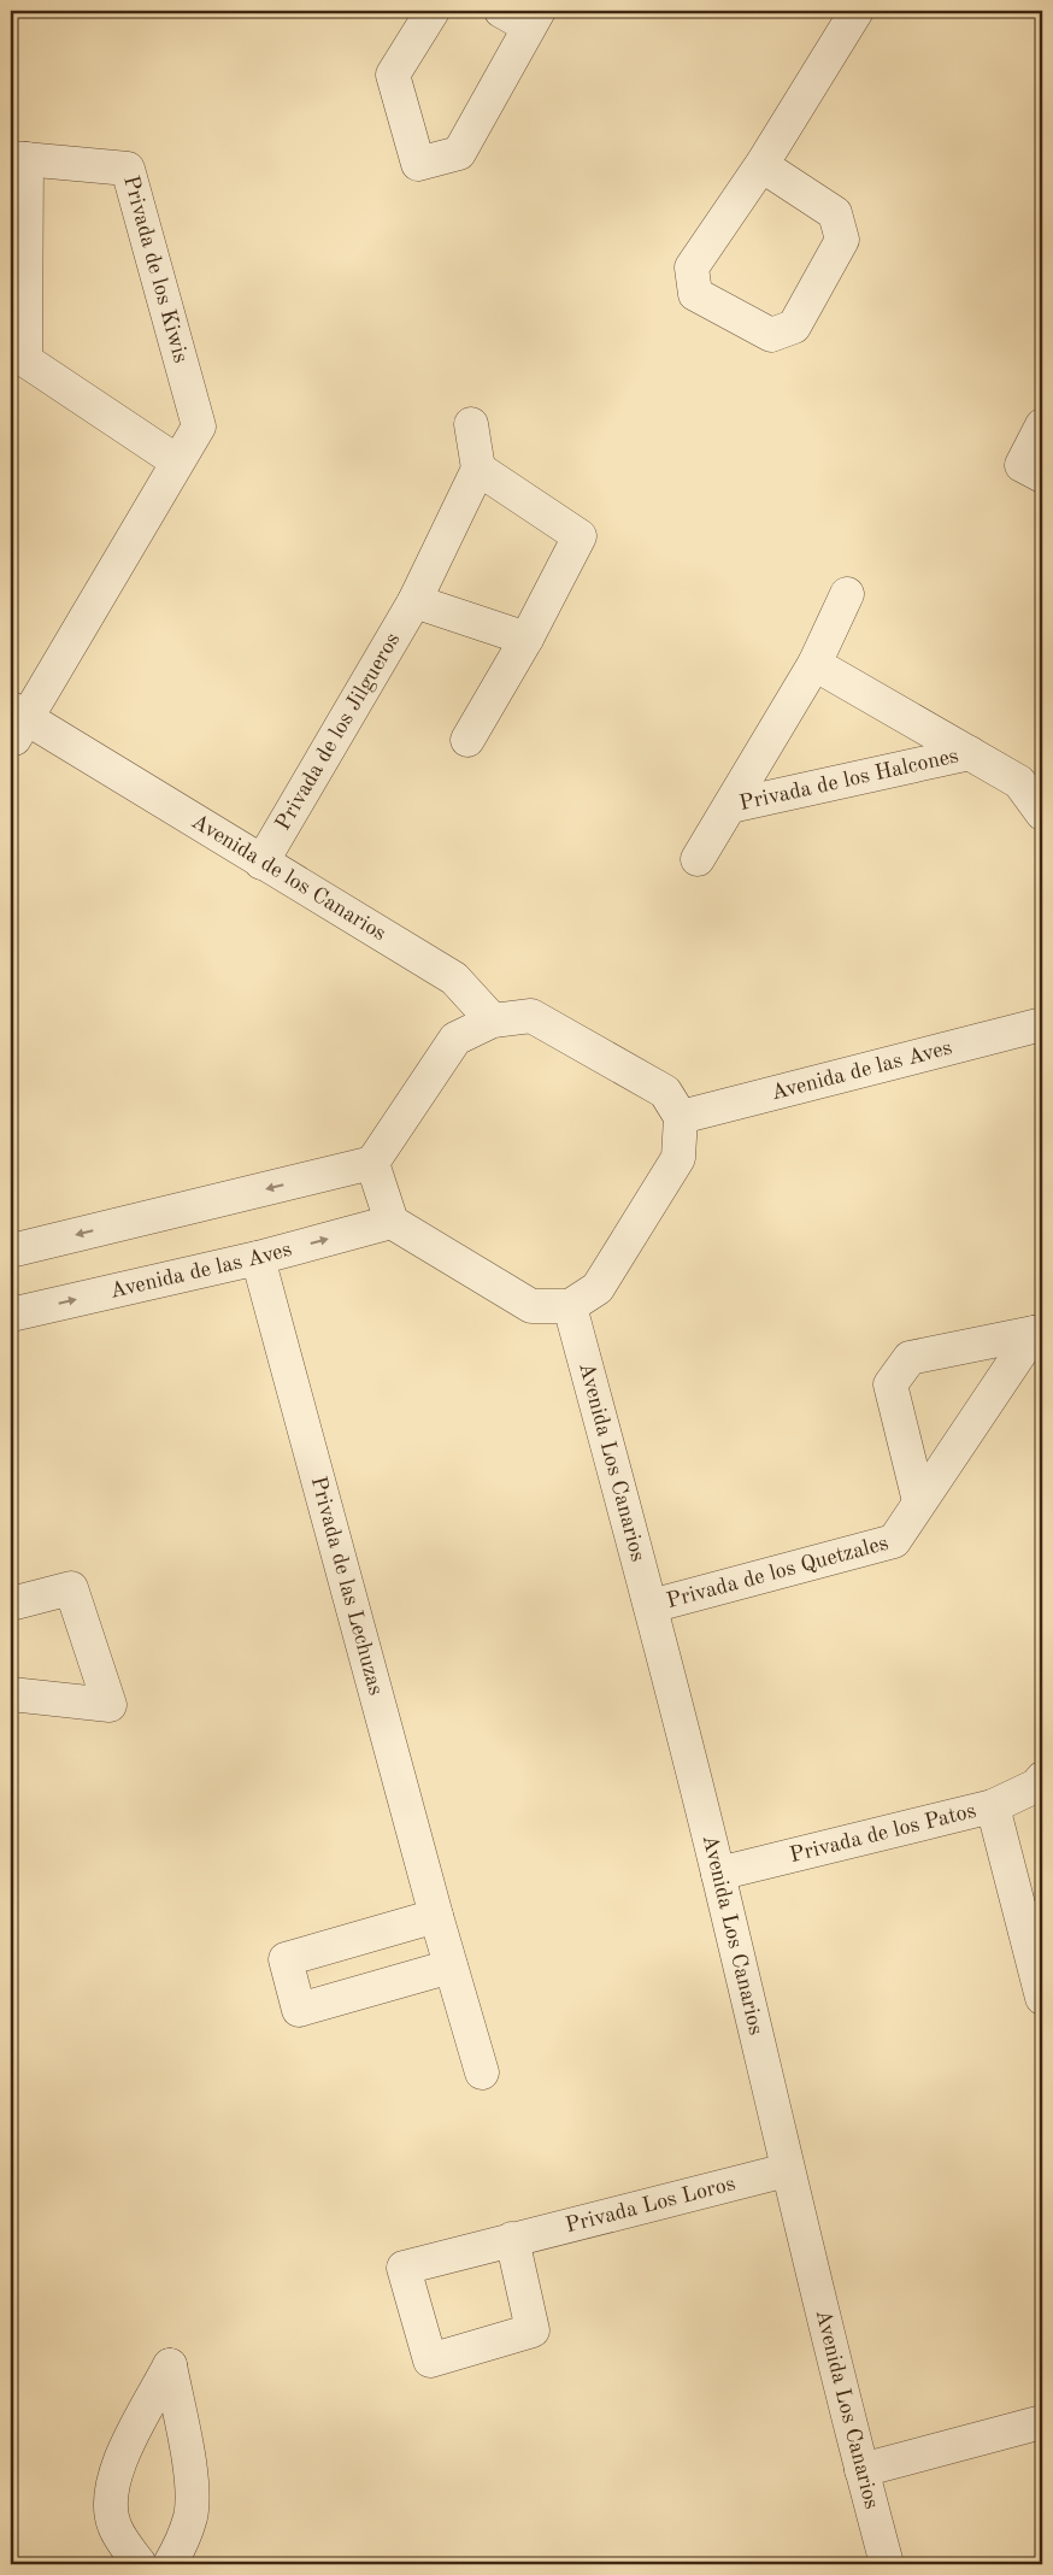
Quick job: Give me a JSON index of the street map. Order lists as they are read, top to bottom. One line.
{"streets":{"street":["Privada de los Kiwis","Privada de los Jilgueros","Privada de los Halcones","Avenida de los Canarios","Avenida de las Aves","Avenida Los Canarios","Privada de los Quetzales","Privada de las Lechuzas","Privada de los Patos","Privada Los Loros"]},"crossings":[["Privada de los Kiwis","Avenida de los Canarios"],["Privada de los Jilgueros","Avenida de los Canarios"],["Avenida de las Aves","Privada de las Lechuzas"],["Avenida Los Canarios","Privada de los Quetzales"],["Avenida Los Canarios","Privada de los Patos"],["Avenida Los Canarios","Privada Los Loros"]]}
